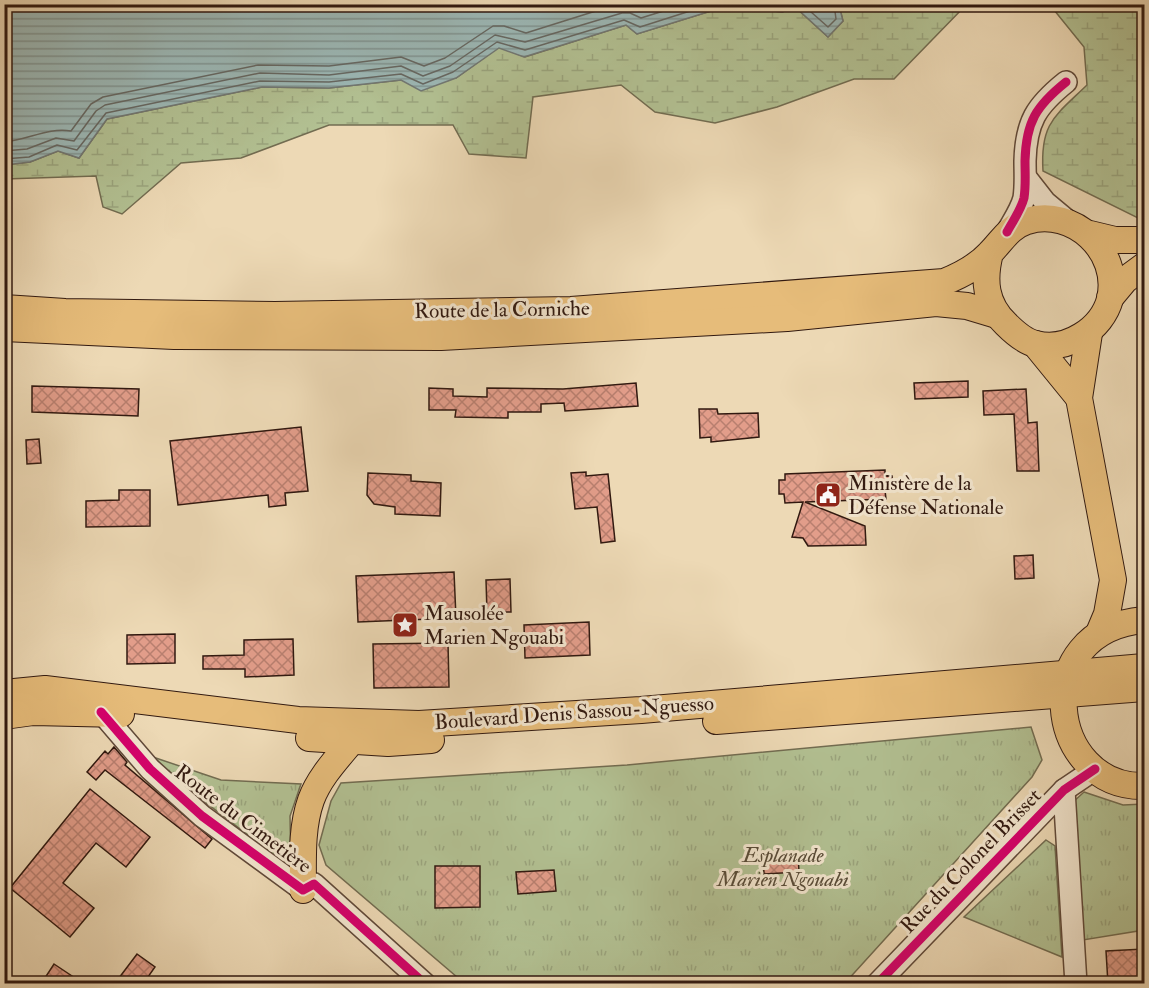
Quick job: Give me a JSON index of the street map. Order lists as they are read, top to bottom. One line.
{"streets":{"main road":["Route de la Corniche","Boulevard Denis Sassou-Nguesso"],"street":["Route du Cimetière","Rue du Colonel Brisset"]},"crossings":[["Boulevard Denis Sassou-Nguesso","Route du Cimetière"]],"parks":["Esplanade Marien Ngouabi"],"places":{"public building":["Ministère de la Défense Nationale"],"place":["Mausolée Marien Ngouabi"]}}
